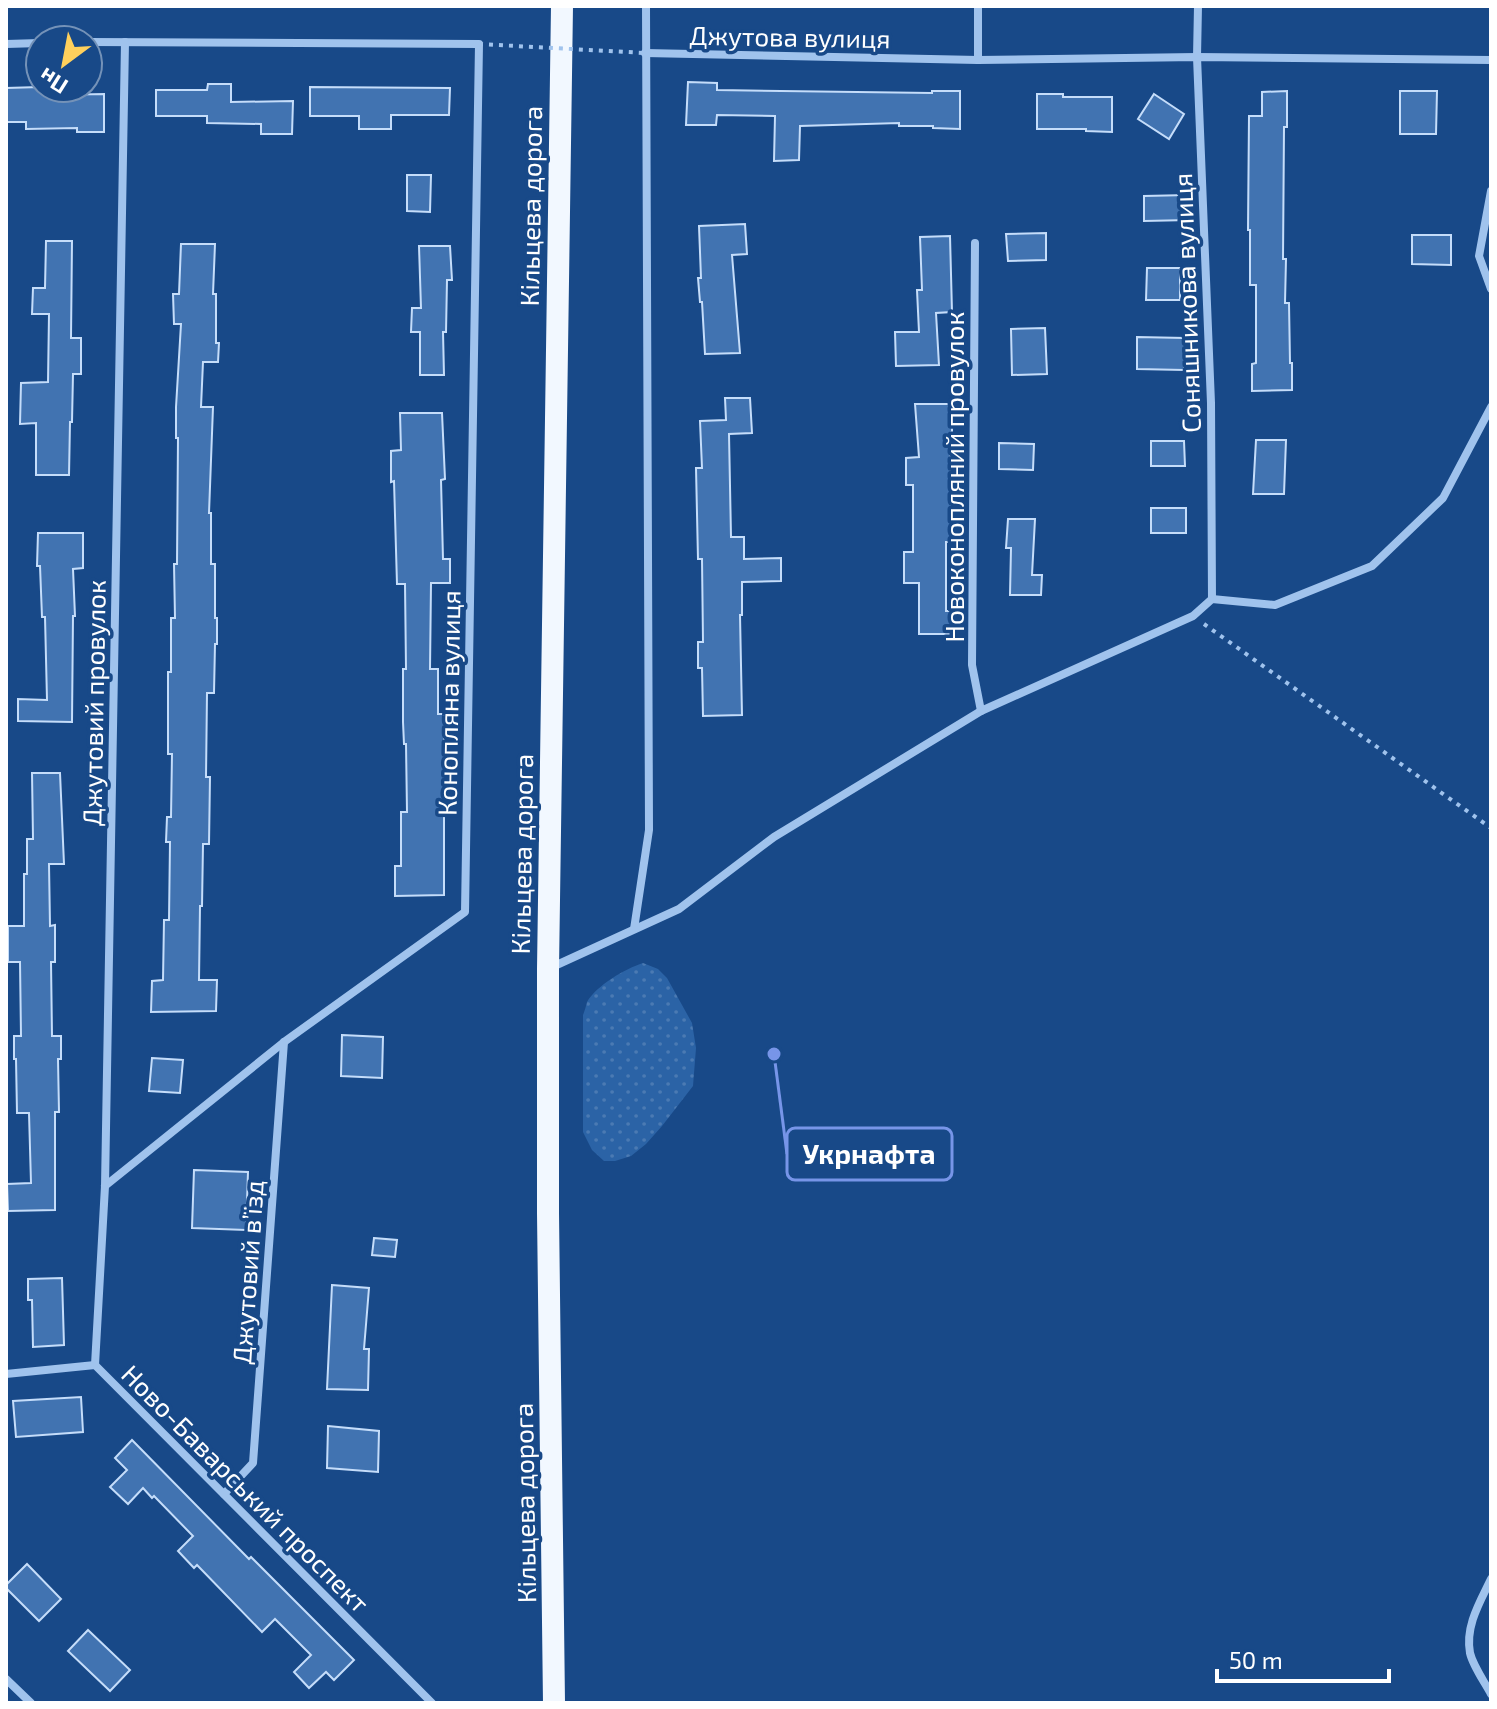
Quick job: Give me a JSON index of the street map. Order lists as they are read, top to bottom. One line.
{"streets":{"highway":["Кільцева дорога"],"street":["Джутова вулиця","Соняшникова вулиця","Новоконопляний провулок","Джутовий провулок","Конопляна вулиця","Джутовий в’їзд","Ново-Баварський проспект"]},"crossings":[["Джутова вулиця","Соняшникова вулиця"],["Джутовий провулок","Конопляна вулиця"],["Джутовий провулок","Ново-Баварський проспект"],["Конопляна вулиця","Джутовий в’їзд"],["Джутовий в’їзд","Ново-Баварський проспект"]],"places":["Укрнафта"],"scale_bar":"50 m","north":"bottom left"}
